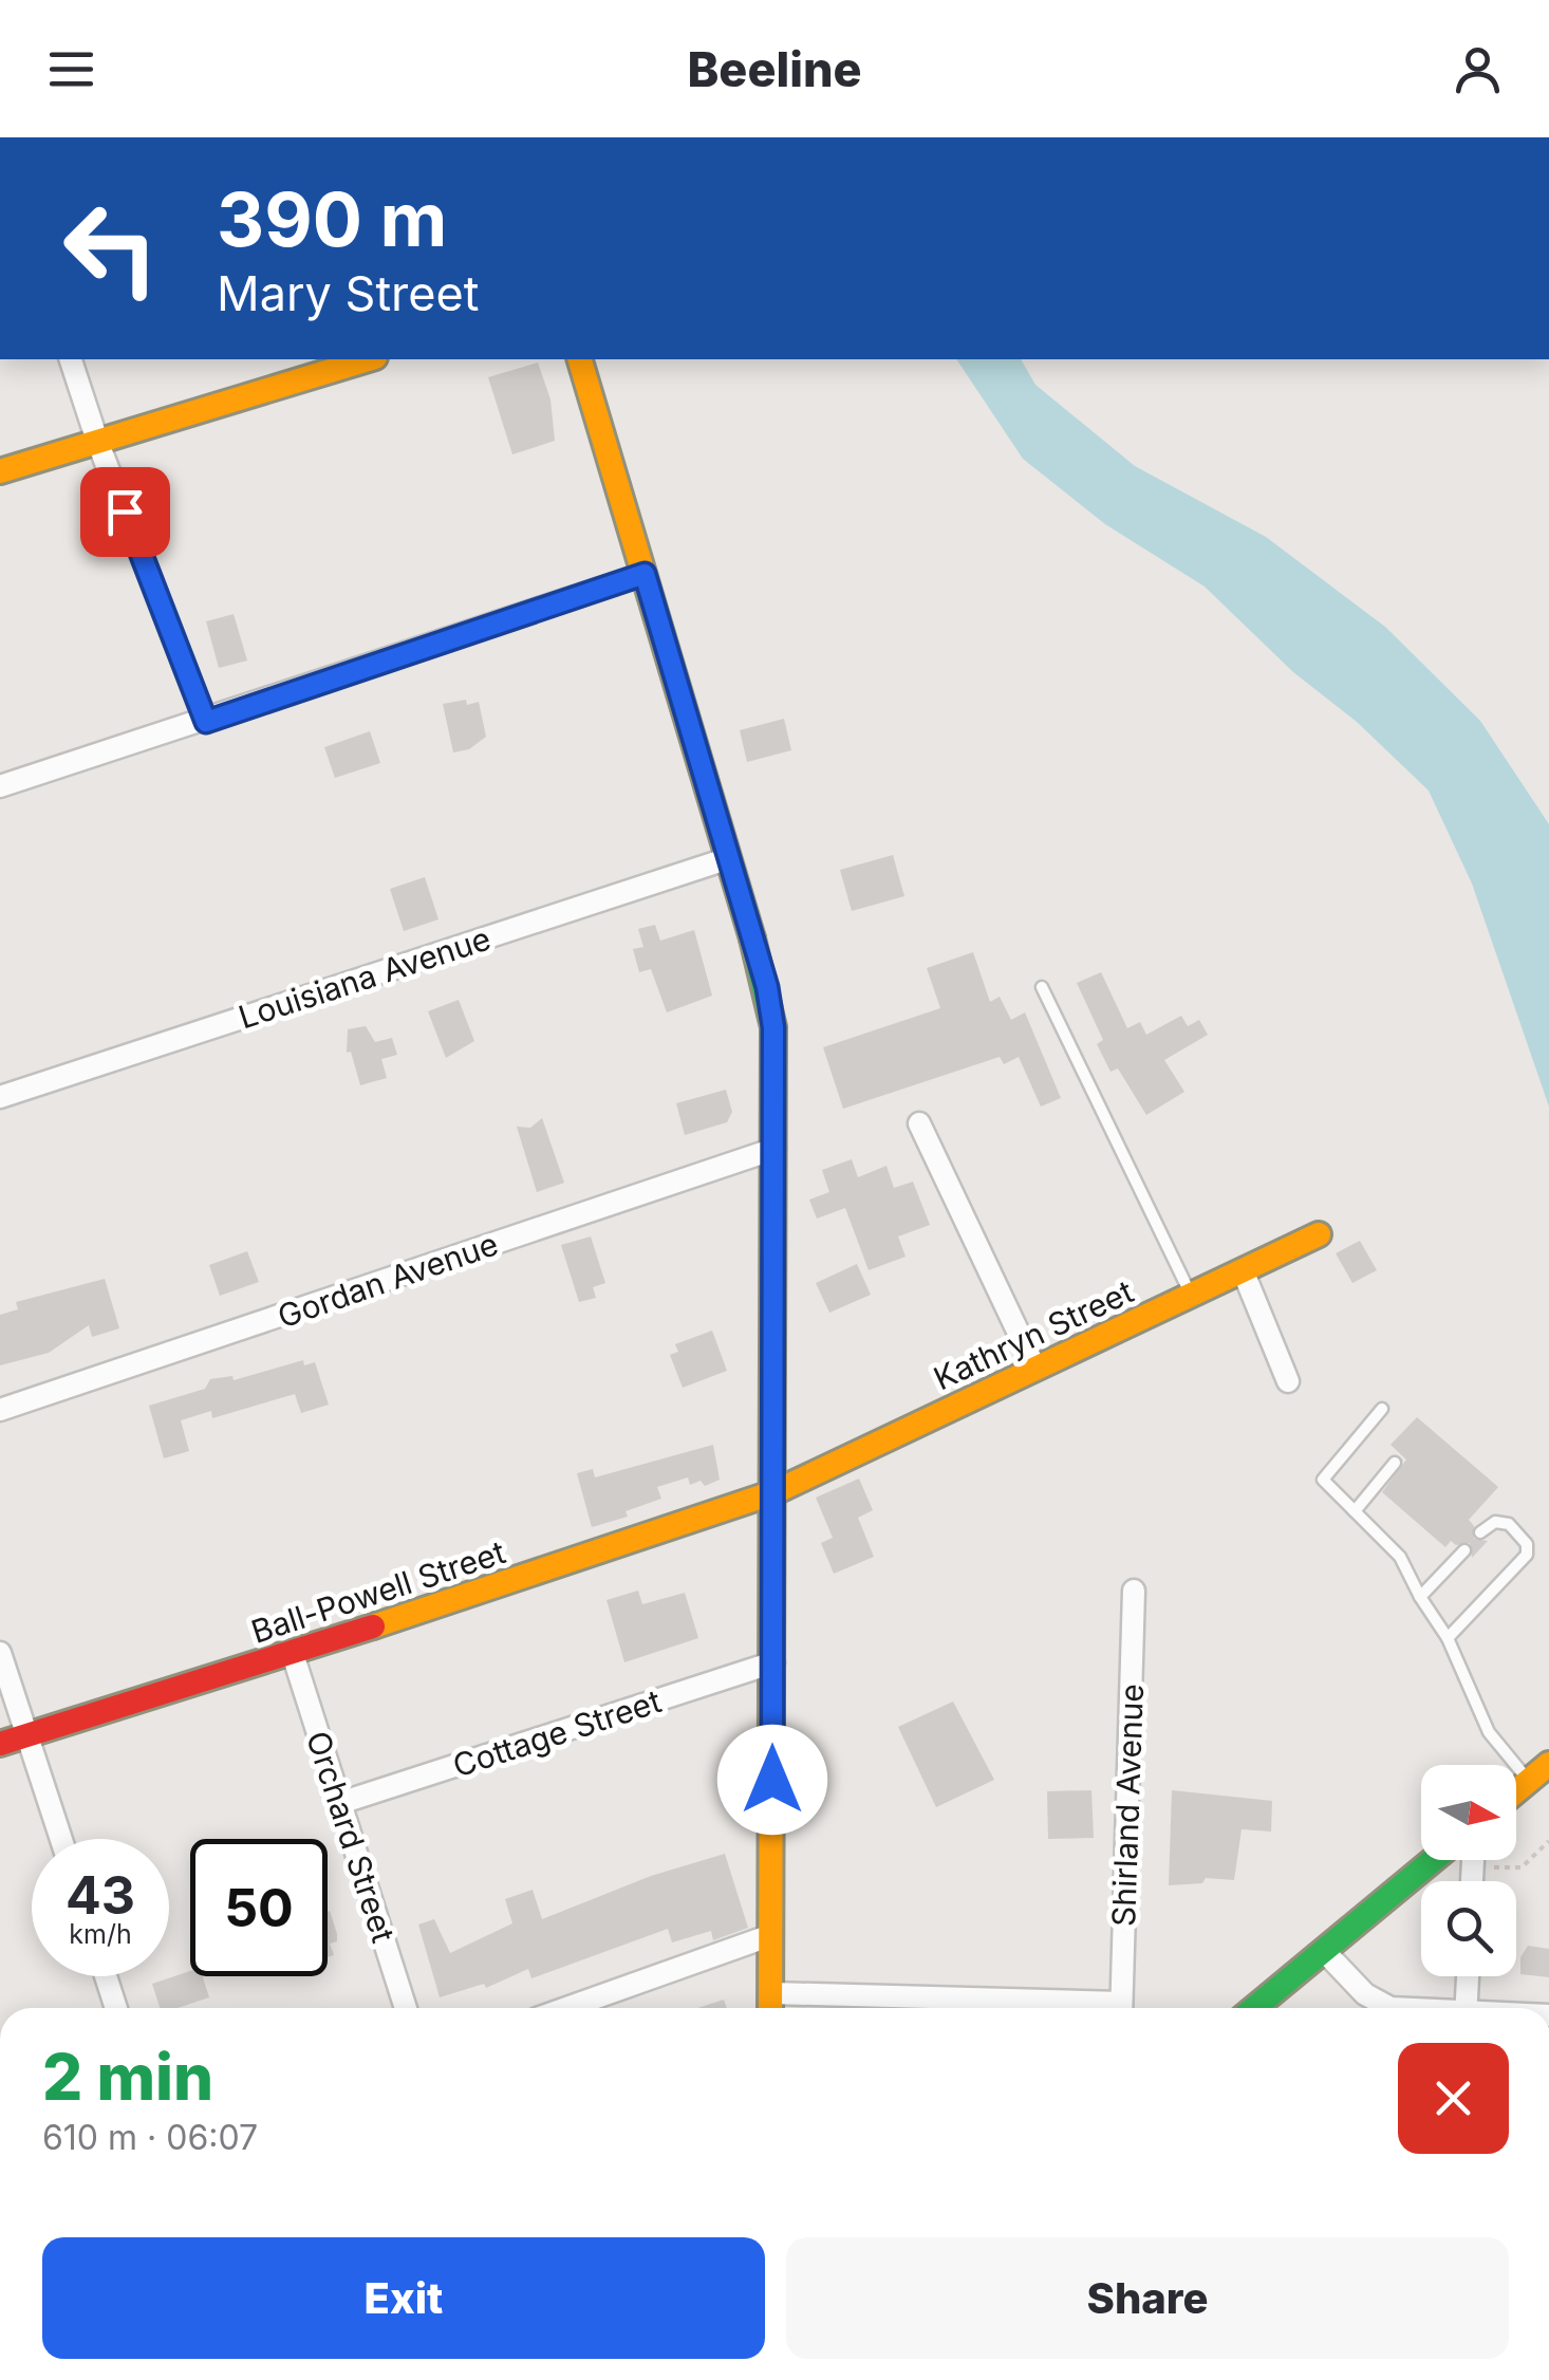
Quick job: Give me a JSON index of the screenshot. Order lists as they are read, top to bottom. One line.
{"streets":{"main road":["Kathryn Street","Ball-Powell Street"],"street":["Louisiana Avenue","Gordan Avenue","Cottage Street","Shirland Avenue","Orchard Street"]},"crossings":[["Kathryn Street","Ball-Powell Street"],["Ball-Powell Street","Orchard Street"],["Cottage Street","Orchard Street"]],"north":"right","page":{"header":"Beeline","turn":["390 m","Mary Street"],"speed":"43 km/h","limit":"50","heading":["2 min","610 m · 06:07"],"buttons":["Exit","Share"]}}
